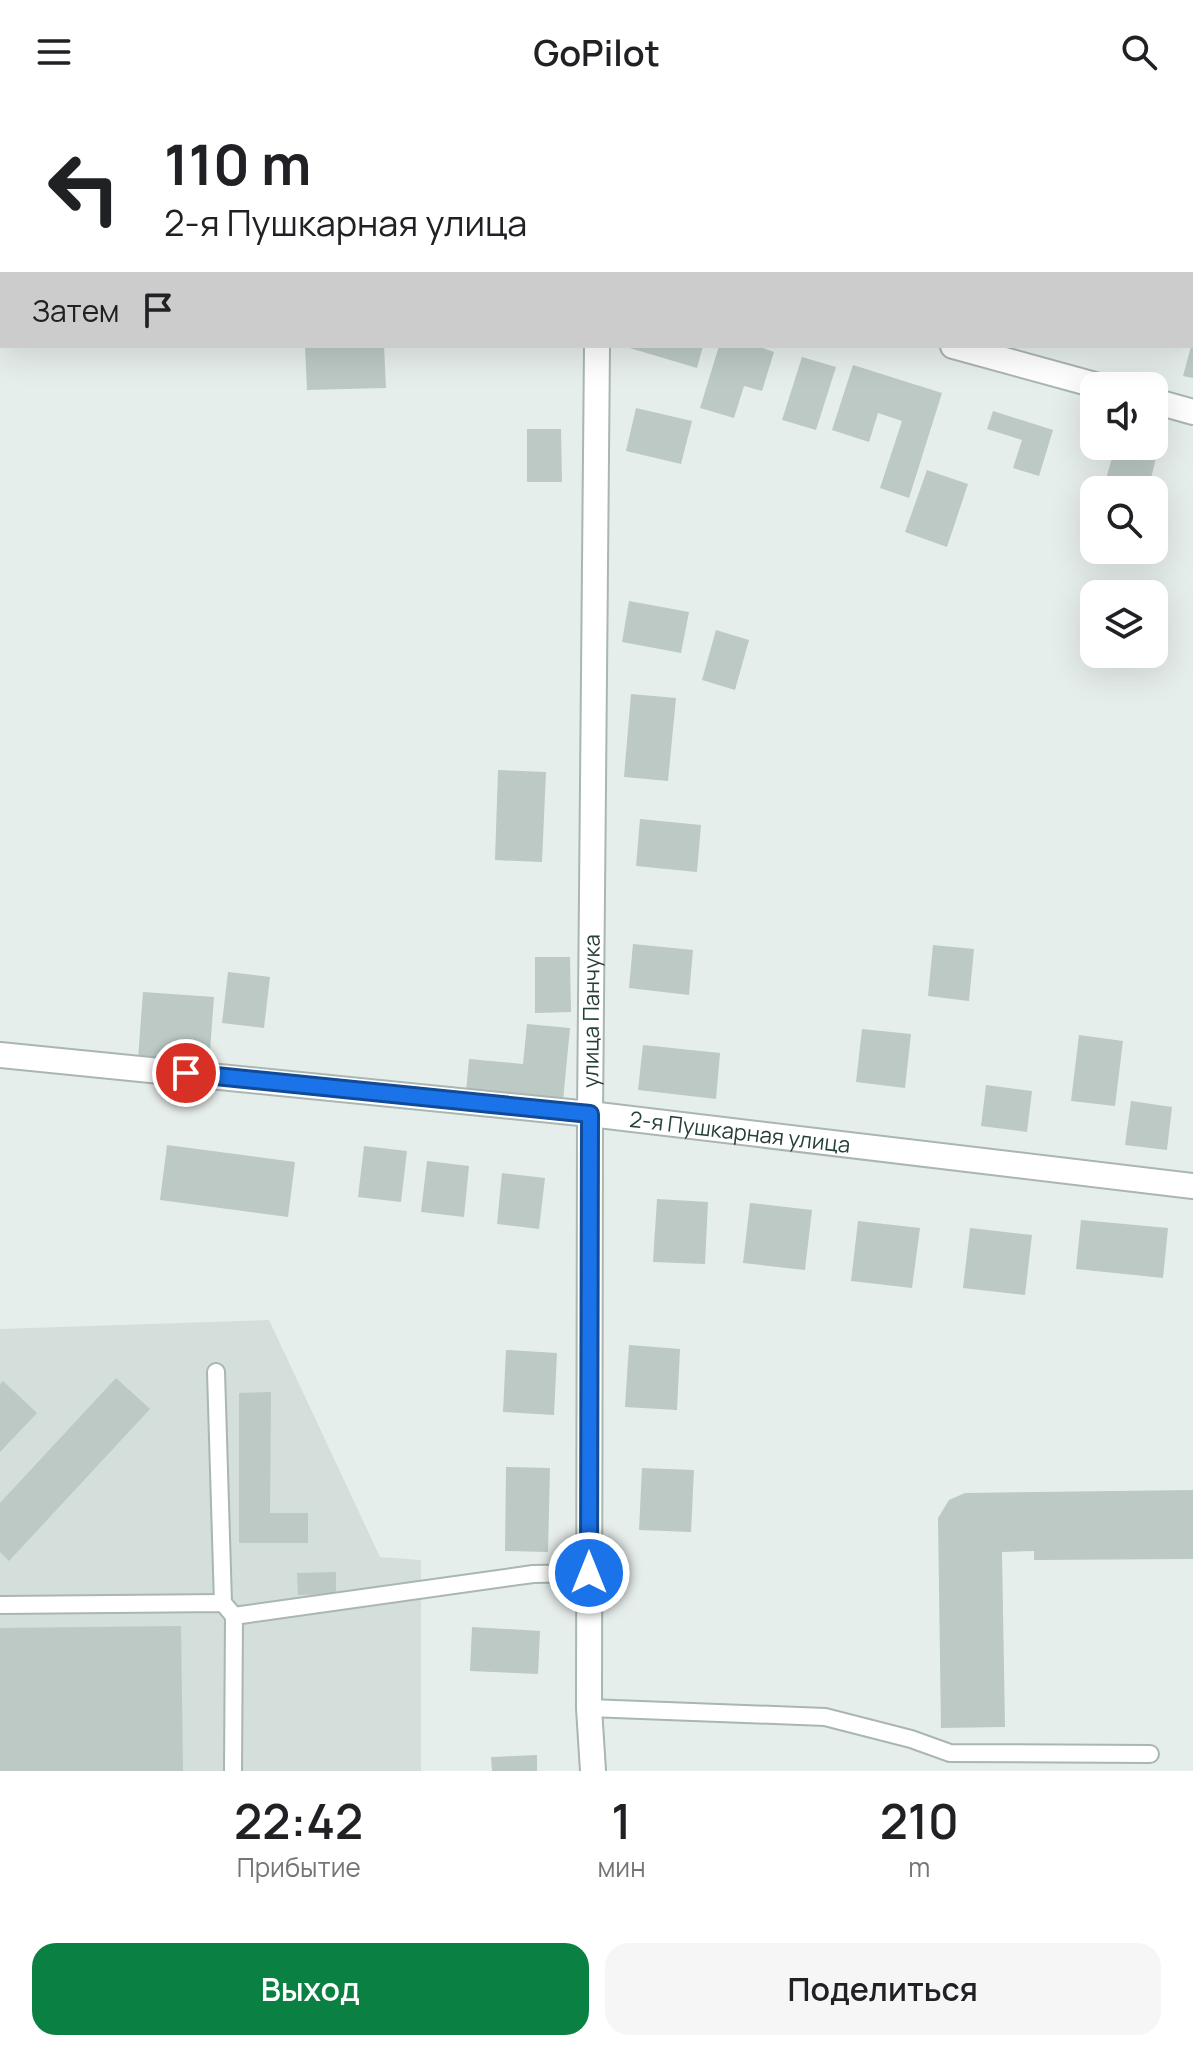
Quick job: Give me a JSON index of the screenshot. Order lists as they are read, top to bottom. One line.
{"streets":{"street":["улица Панчука","2-я Пушкарная улица"]},"crossings":[["улица Панчука","2-я Пушкарная улица"]],"page":{"header":"GoPilot","turn":["110 m","2-я Пушкарная улица"],"then":"Затем","eta":["22:42","Прибытие","1","мин","210","m"],"buttons":["Выход","Поделиться"]}}
